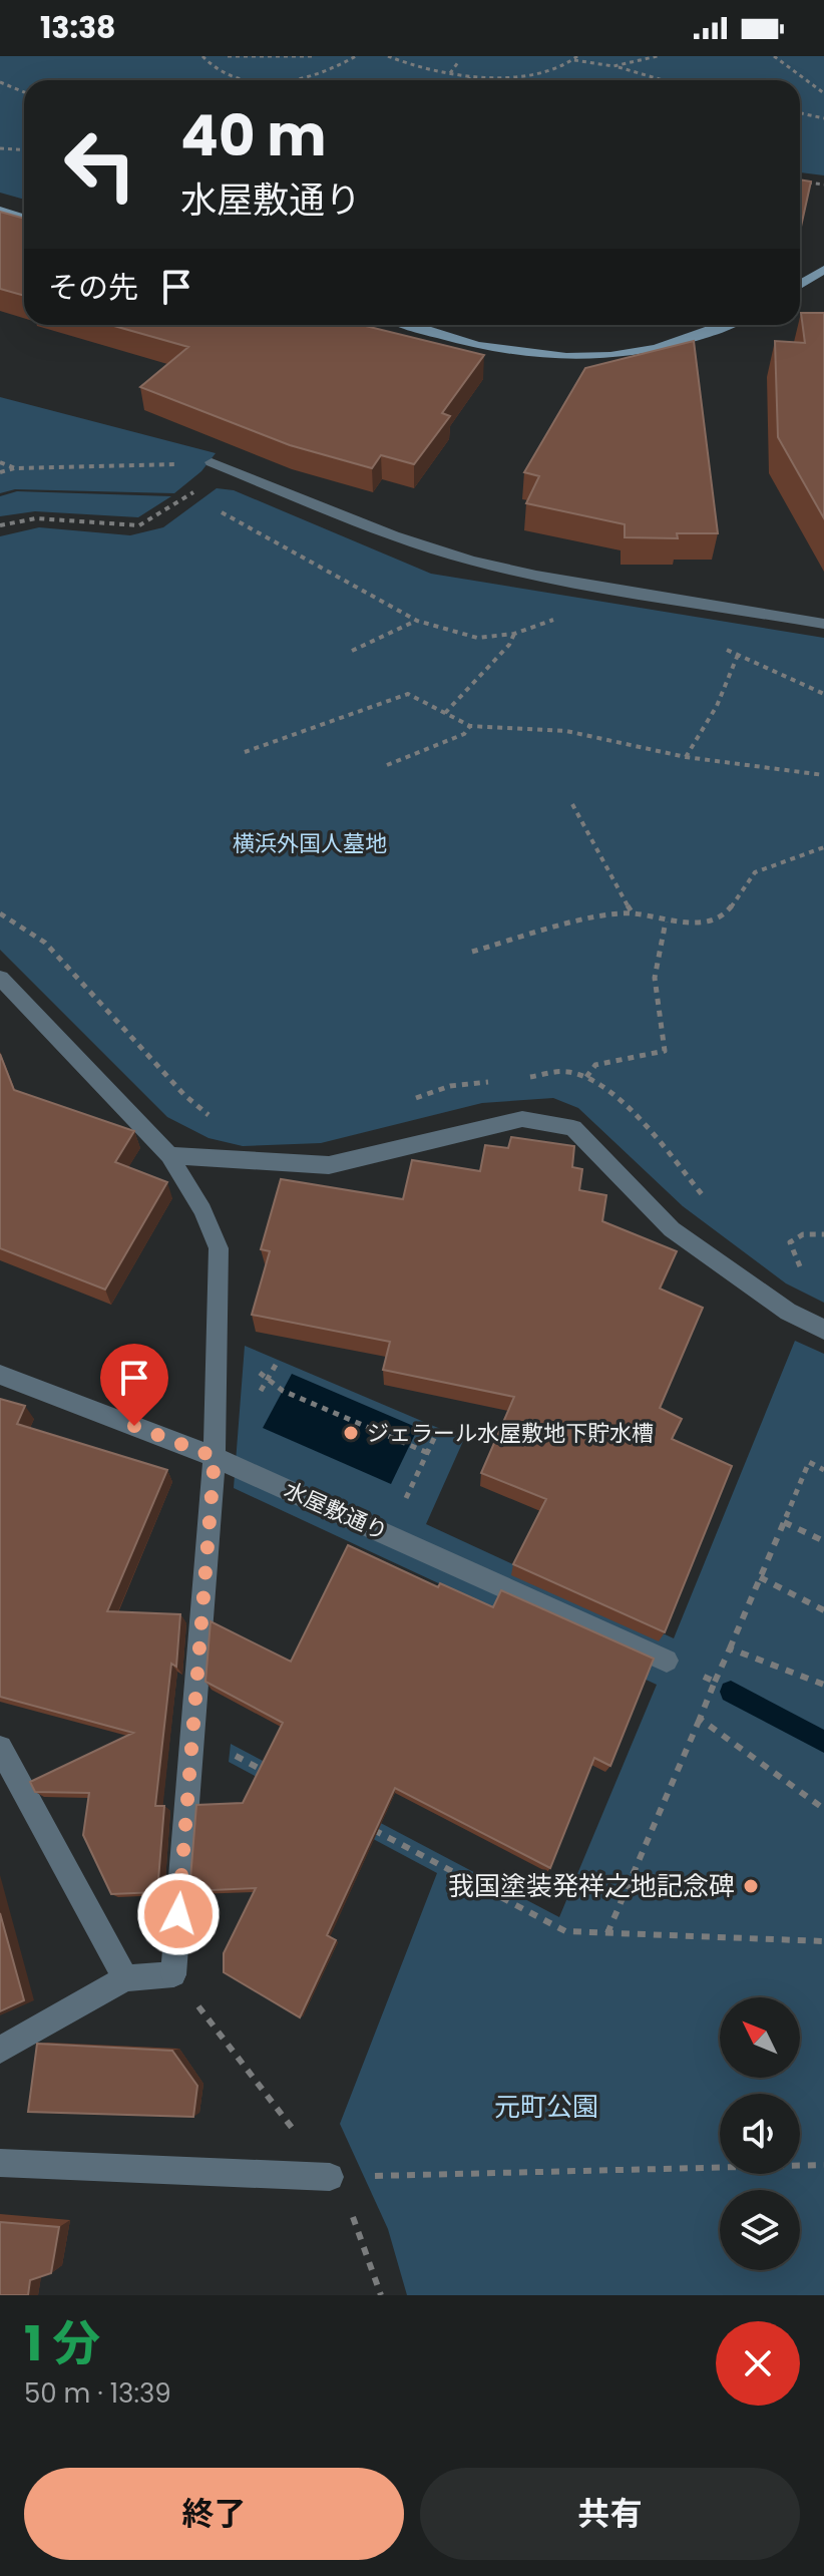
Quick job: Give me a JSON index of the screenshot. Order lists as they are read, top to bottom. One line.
{"streets":{"street":["水屋敷通り"]},"parks":["横浜外国人墓地","元町公園"],"places":["ジェラール水屋敷地下貯水槽","我国塗装発祥之地記念碑"],"north":"top left","page":{"status":"13:38","turn":["40 m","水屋敷通り"],"then":"その先","heading":["1 分","50 m · 13:39"],"buttons":["終了","共有"]}}
